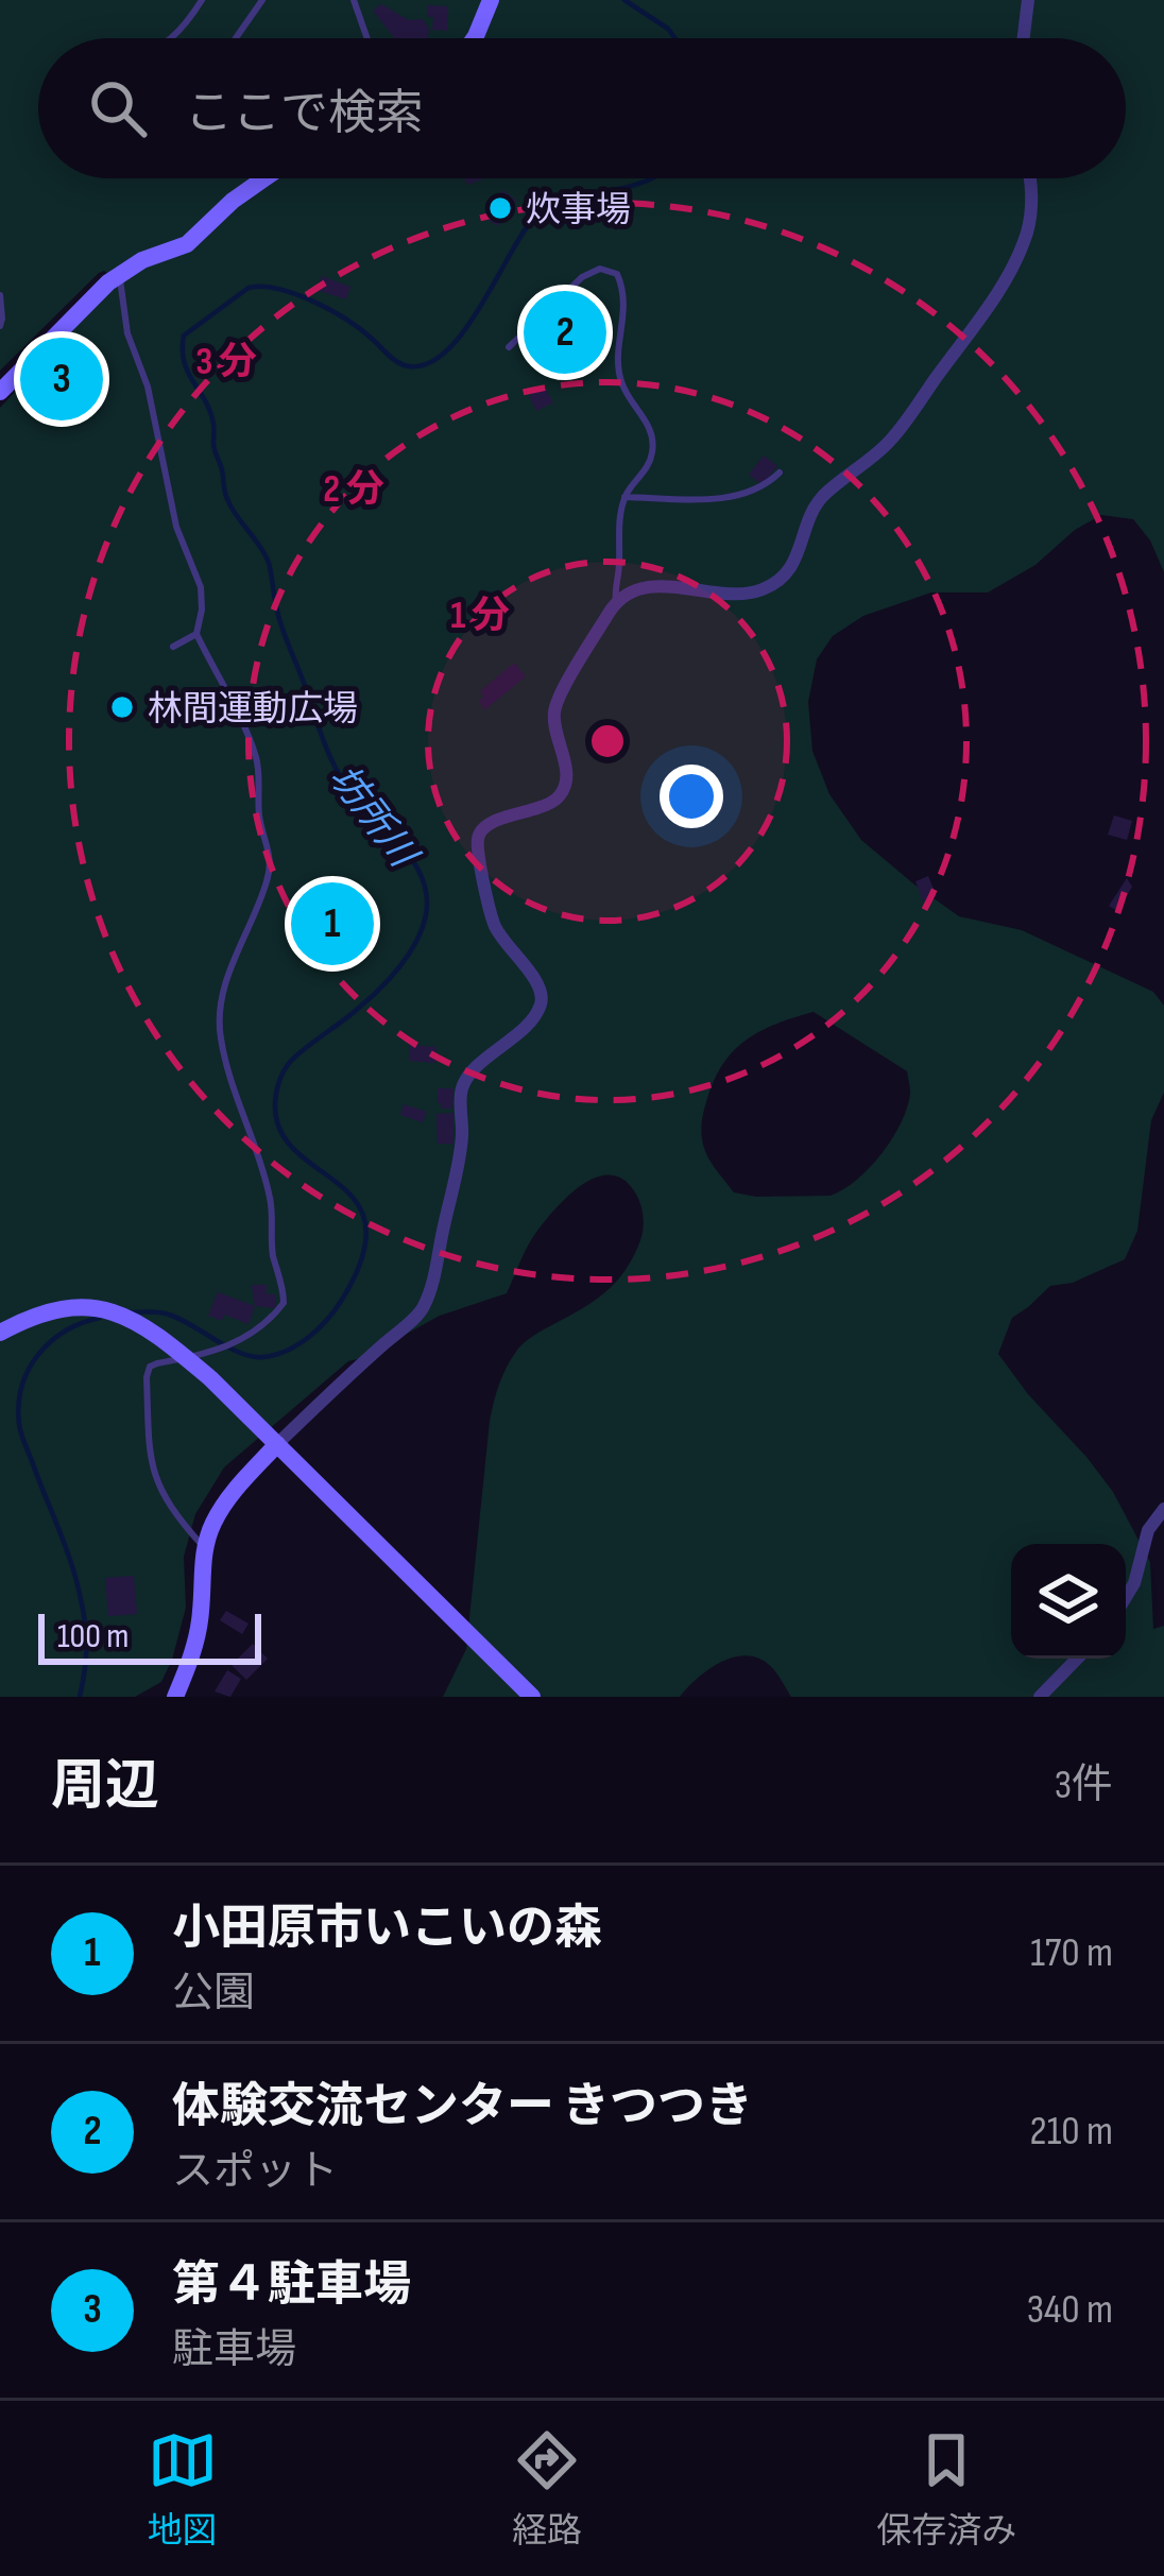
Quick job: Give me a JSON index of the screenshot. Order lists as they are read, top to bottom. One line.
{"water":["坊所川"],"places":["炊事場","林間運動広場"],"scale_bar":"100 m","page":{"search":"ここで検索","pins":["2","3","1"],"scale":"100 m","heading":["周辺","3件"],"list":[{"mark":"1","name":"小田原市いこいの森","note":"公園","value":"170 m"},{"mark":"2","name":"体験交流センター きつつき","note":"スポット","value":"210 m"},{"mark":"3","name":"第４駐車場","note":"駐車場","value":"340 m"}],"nav":["地図","経路","保存済み"]},"rings":["3 分","2 分","1 分"]}
